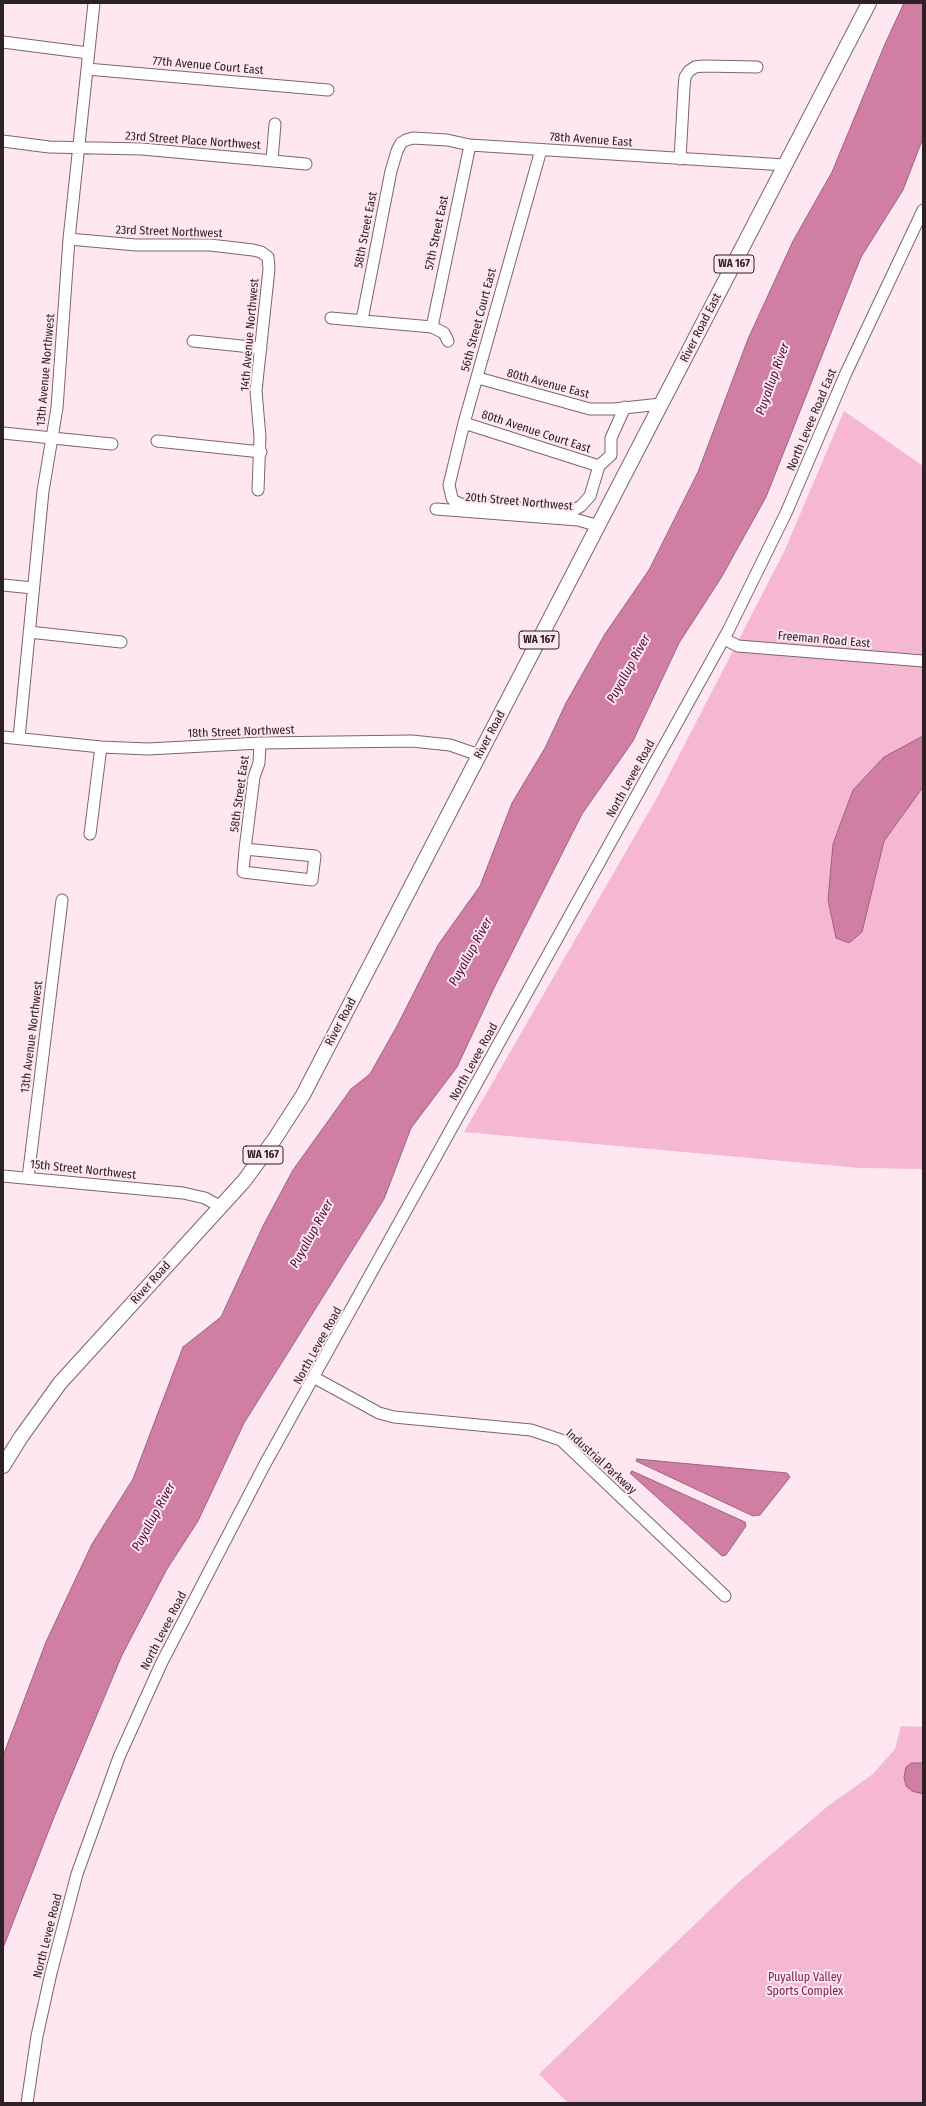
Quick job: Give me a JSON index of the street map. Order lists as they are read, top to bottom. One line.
{"streets":{"main road":["WA 167","River Road East","River Road"],"street":["77th Avenue Court East","78th Avenue East","23rd Street Place Northwest","58th Street East","23rd Street Northwest","57th Street East","56th Street Court East","14th Avenue Northwest","13th Avenue Northwest","80th Avenue East","North Levee Road East","80th Avenue Court East","20th Street Northwest","Freeman Road East","18th Street Northwest","North Levee Road","15th Street Northwest","Industrial Parkway"]},"crossings":[["77th Avenue Court East","13th Avenue Northwest"],["78th Avenue East","58th Street East"],["78th Avenue East","57th Street East"],["78th Avenue East","56th Street Court East"],["78th Avenue East","River Road East"],["23rd Street Place Northwest","13th Avenue Northwest"],["58th Street East","18th Street Northwest"],["23rd Street Northwest","14th Avenue Northwest"],["23rd Street Northwest","13th Avenue Northwest"],["56th Street Court East","80th Avenue East"],["56th Street Court East","80th Avenue Court East"],["River Road East","80th Avenue East"],["River Road East","20th Street Northwest"],["River Road East","River Road"],["13th Avenue Northwest","18th Street Northwest"],["13th Avenue Northwest","15th Street Northwest"],["North Levee Road East","Freeman Road East"],["North Levee Road East","North Levee Road"],["20th Street Northwest","River Road"],["Freeman Road East","North Levee Road"],["18th Street Northwest","River Road"],["River Road","15th Street Northwest"],["North Levee Road","Industrial Parkway"]],"water":["Puyallup River"],"parks":["Puyallup Valley Sports Complex"]}
